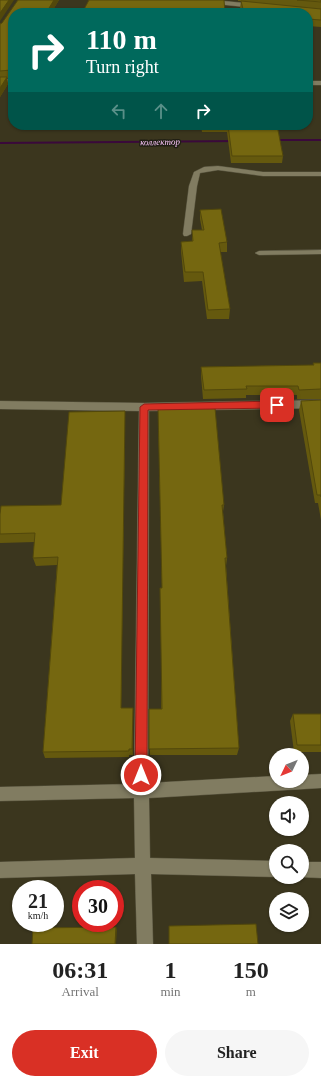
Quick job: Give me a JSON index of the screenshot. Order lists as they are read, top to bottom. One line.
{"water":["коллектор"],"north":"bottom left","page":{"turn":["110 m","Turn right"],"speed":"21 km/h","limit":"30","eta":["06:31","Arrival","1","min","150","m"],"buttons":["Exit","Share"]}}
